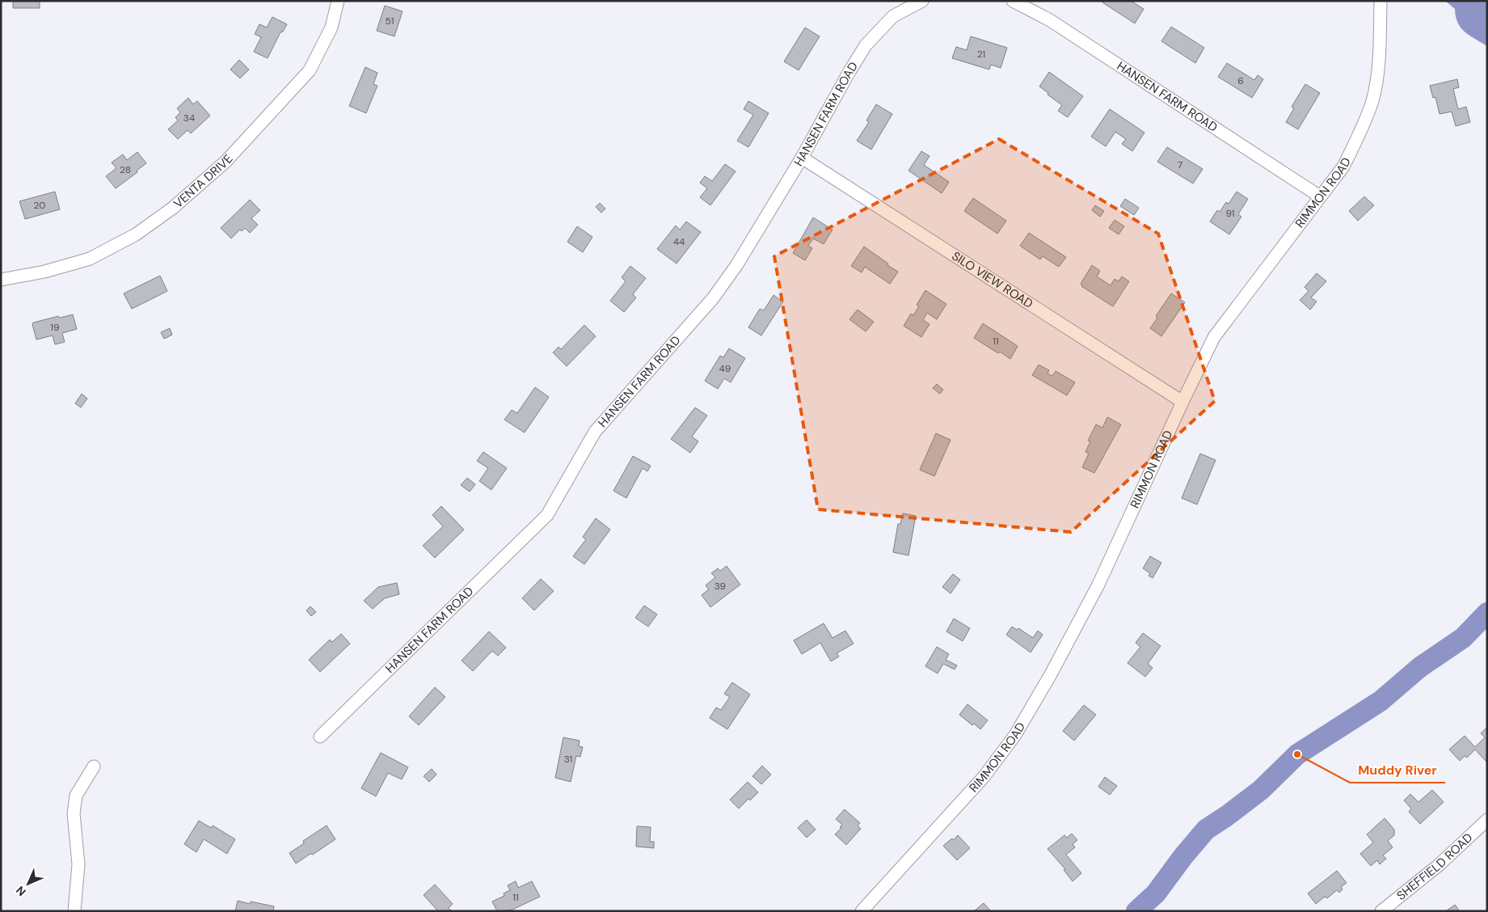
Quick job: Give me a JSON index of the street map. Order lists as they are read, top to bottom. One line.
{"streets":{"street":["HANSEN FARM ROAD","VENTA DRIVE","RIMMON ROAD","SILO VIEW ROAD","SHEFFIELD ROAD"]},"crossings":[["HANSEN FARM ROAD","RIMMON ROAD"],["HANSEN FARM ROAD","SILO VIEW ROAD"],["RIMMON ROAD","SILO VIEW ROAD"]],"places":["Muddy River"],"house_numbers":["51","21","6","34","7","28","20","91","44","19","11","49","39","31","11"],"north":"bottom left"}
